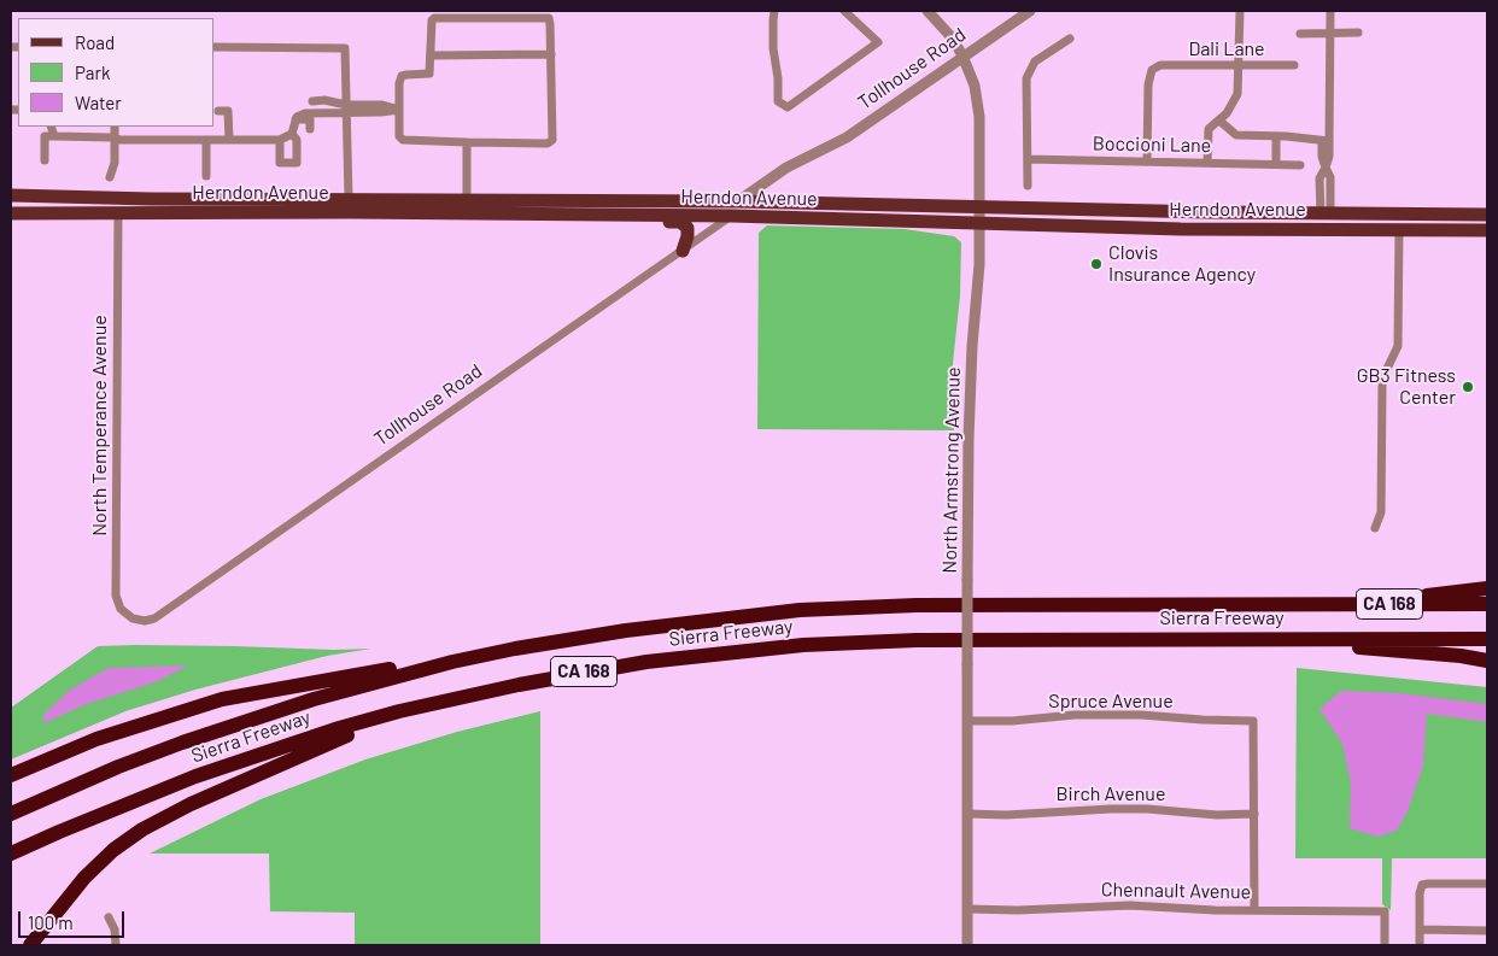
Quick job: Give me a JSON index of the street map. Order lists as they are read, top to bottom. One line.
{"streets":{"highway":["CA 168","Sierra Freeway"],"main road":["Herndon Avenue"],"street":["Dali Lane","Tollhouse Road","Boccioni Lane","North Temperance Avenue","North Armstrong Avenue","Spruce Avenue","Birch Avenue","Chennault Avenue"]},"crossings":[["Dali Lane","Boccioni Lane"],["Tollhouse Road","Herndon Avenue"],["Tollhouse Road","North Temperance Avenue"],["Tollhouse Road","North Armstrong Avenue"],["Herndon Avenue","North Temperance Avenue"],["Herndon Avenue","North Armstrong Avenue"],["North Armstrong Avenue","Spruce Avenue"],["North Armstrong Avenue","Birch Avenue"],["North Armstrong Avenue","Chennault Avenue"],["Spruce Avenue","Birch Avenue"]],"places":["Clovis Insurance Agency","GB3 Fitness Center"],"legend":["Road","Park","Water"],"scale_bar":"100 m"}
